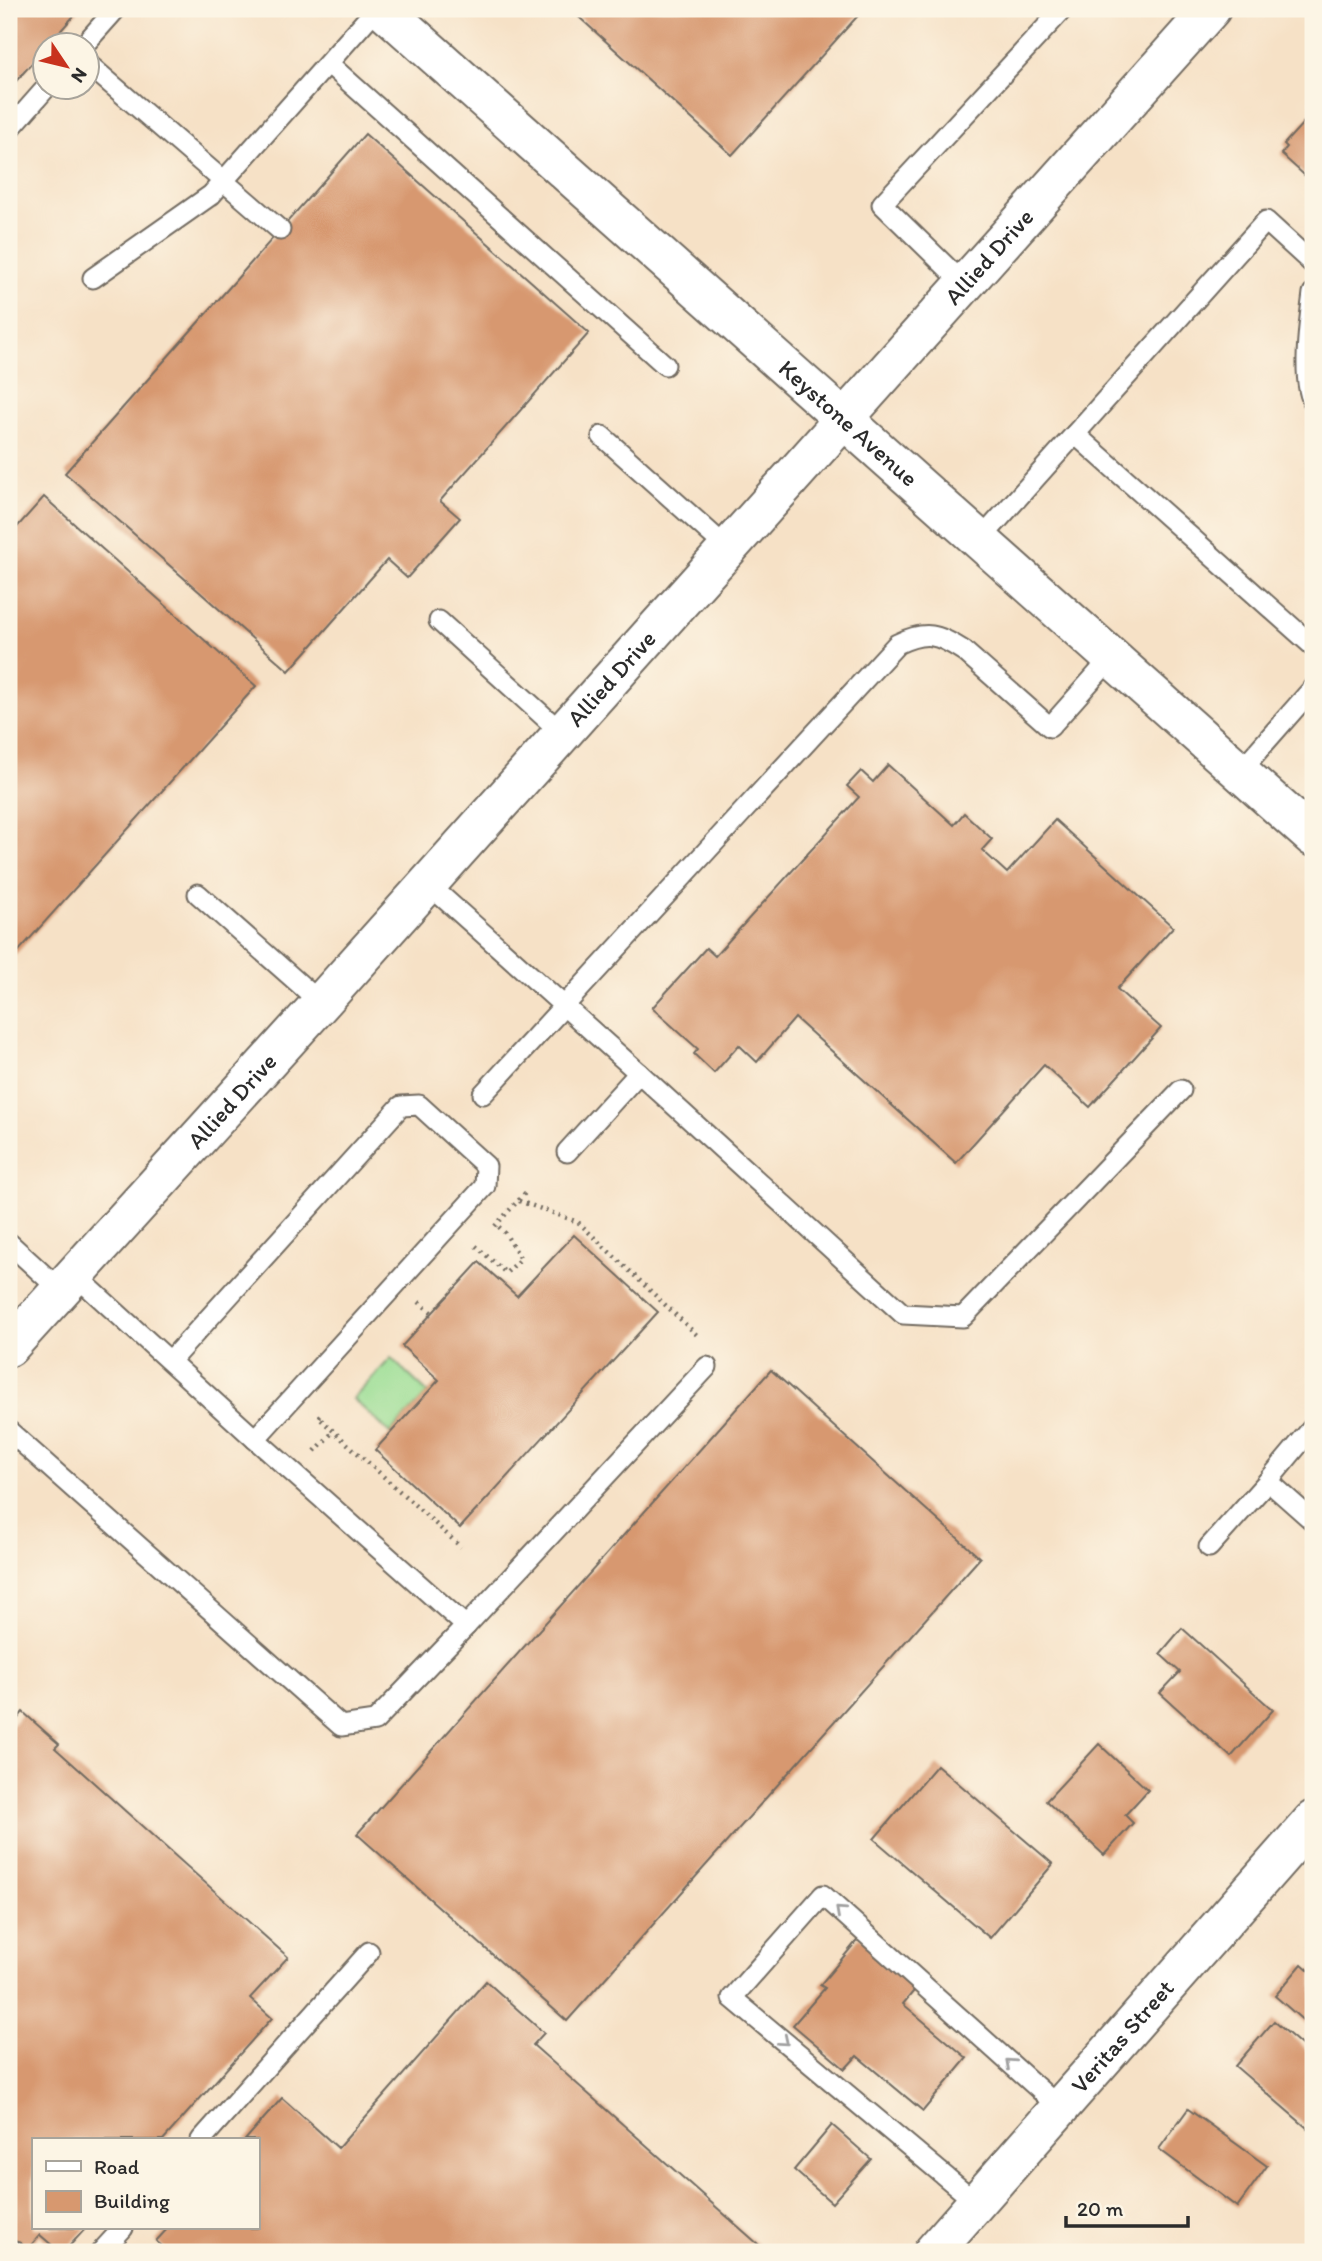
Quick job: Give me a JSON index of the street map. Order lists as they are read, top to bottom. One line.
{"streets":{"street":["Allied Drive","Keystone Avenue","Veritas Street"]},"crossings":[["Allied Drive","Keystone Avenue"]],"legend":["Road","Building"],"scale_bar":"20 m","north":"bottom right"}
